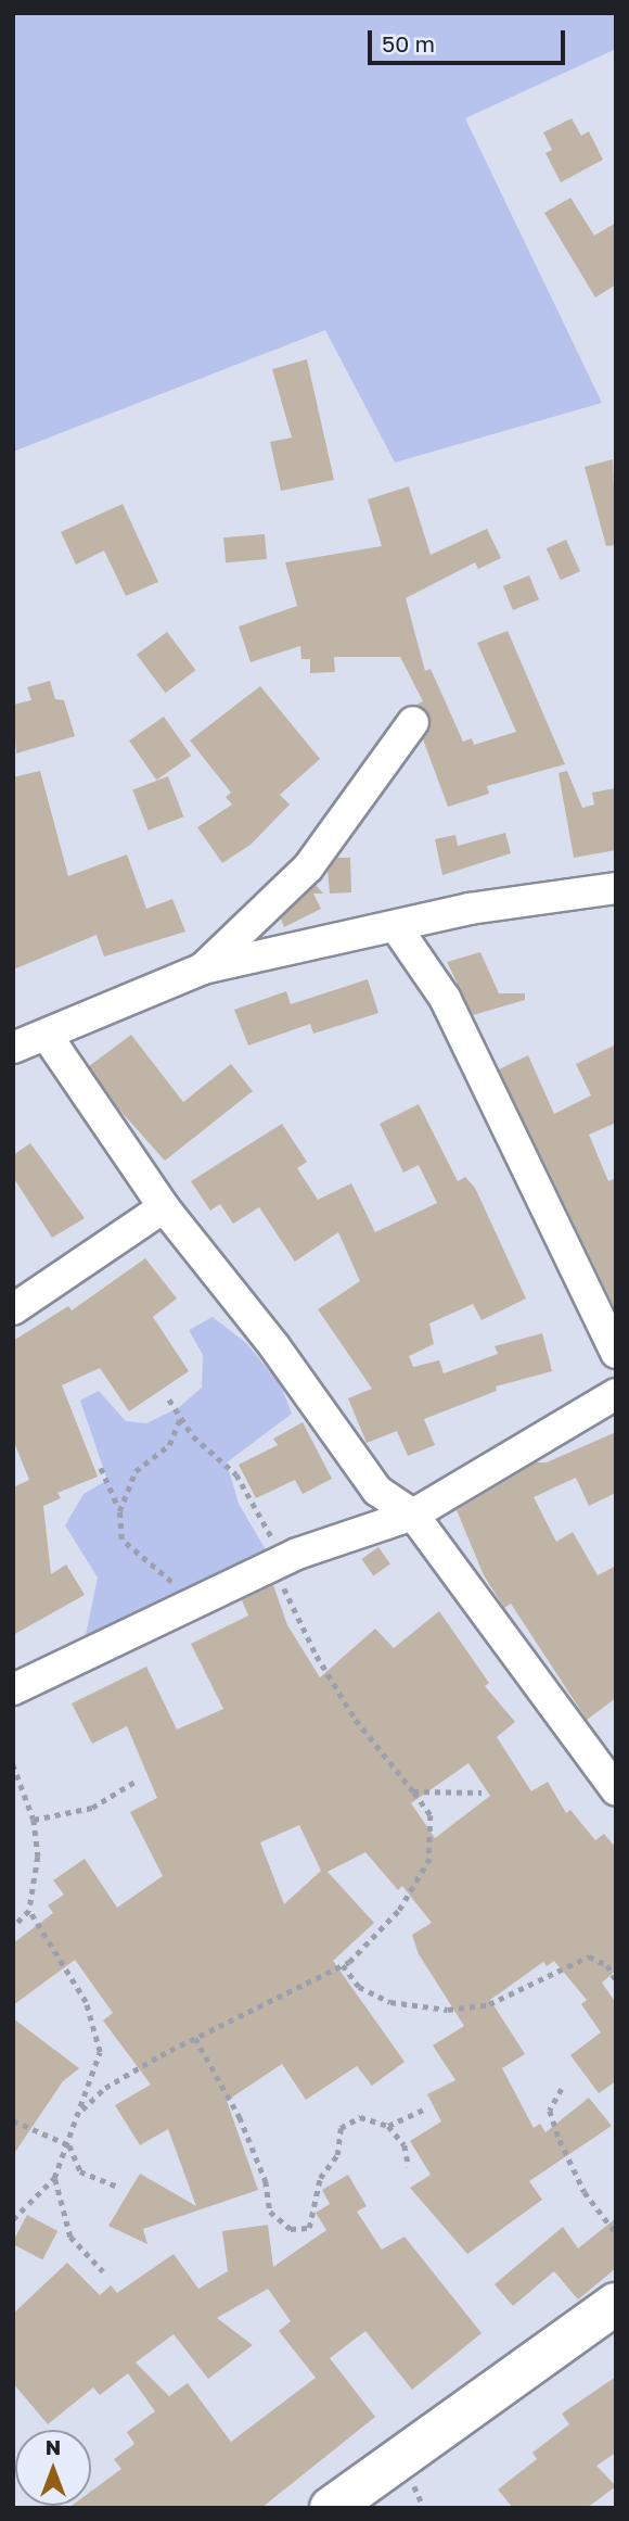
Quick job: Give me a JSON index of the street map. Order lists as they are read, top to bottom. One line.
{"scale_bar":"50 m","north":"top"}
